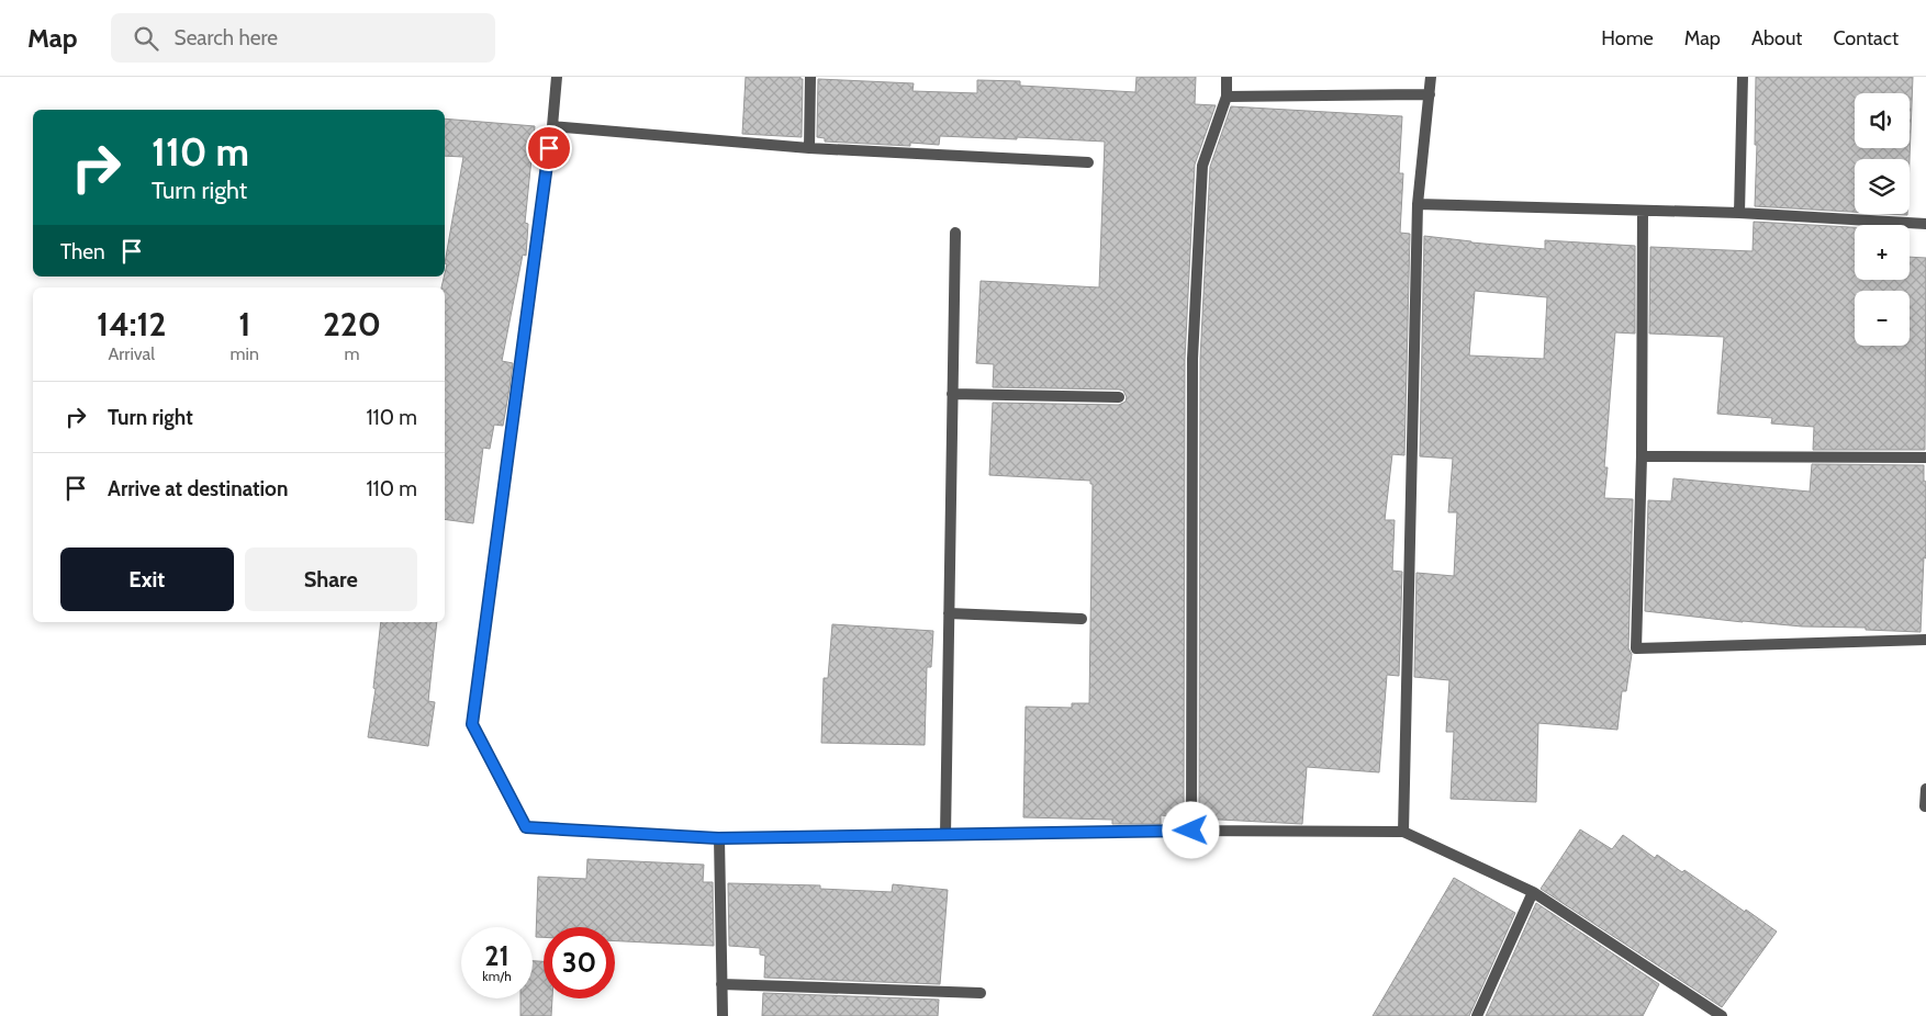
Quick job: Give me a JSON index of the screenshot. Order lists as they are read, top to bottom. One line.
{"page":{"header":"Map","search":"Search here","nav":["Home","Map","About","Contact"],"map_buttons":["+","−"],"turn":["110 m","Turn right"],"then":"Then","eta":["14:12","Arrival","1","min","220","m"],"list":[{"name":"Turn right","value":"110 m"},{"name":"Arrive at destination","value":"110 m"}],"buttons":["Exit","Share"],"speed":"21 km/h","limit":"30"}}
